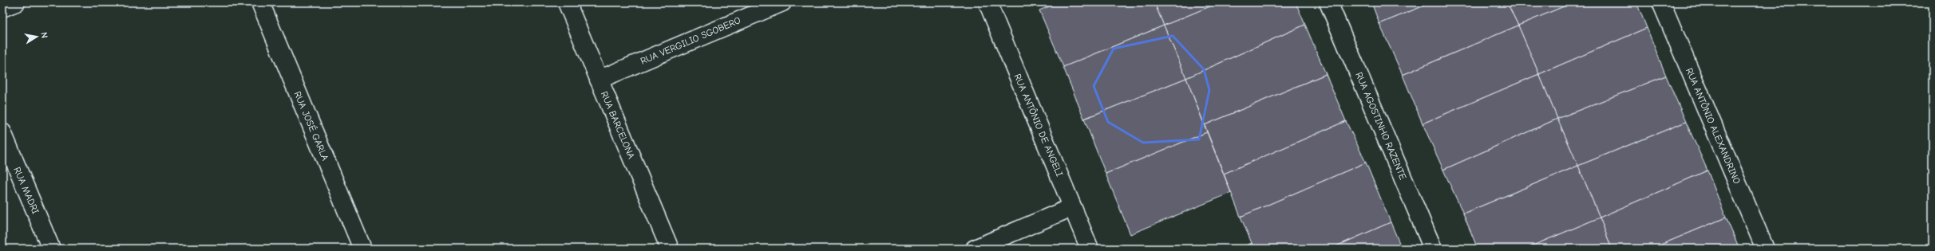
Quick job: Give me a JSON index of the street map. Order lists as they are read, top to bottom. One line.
{"streets":{"street":["RUA VERGILIO SGOBERO","RUA BARCELONA","RUA ANTÔNIO DE ANGELI","RUA JOSÉ GARLA","RUA AGOSTINHO RAZENTE","RUA ANTÔNIO ALEXANDRINO","RUA MADRI"]},"crossings":[["RUA VERGILIO SGOBERO","RUA BARCELONA"]],"north":"right"}
